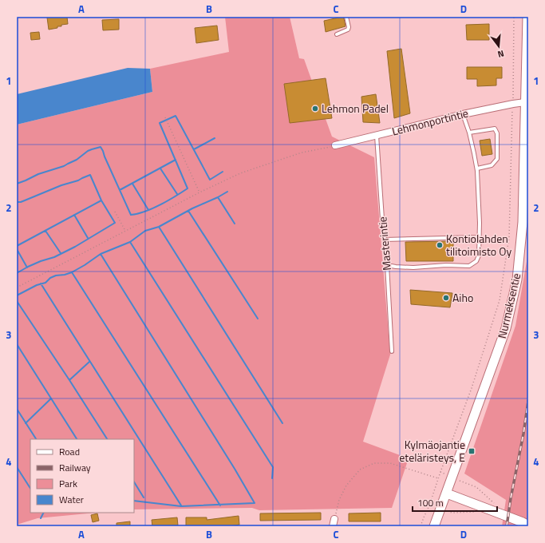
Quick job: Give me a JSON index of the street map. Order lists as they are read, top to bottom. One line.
{"streets":{"street":["Lehmonportintie","Nurmeksentie"],"lane":["Masterintie"]},"crossings":[["Lehmonportintie","Masterintie"],["Lehmonportintie","Nurmeksentie"]],"places":{"other":["Lehmon Padel","Kontiolahden tilitoimisto Oy","Aiho"],"transit":["Kylmäojantie eteläristeys, E"]},"legend":["Road","Railway","Park","Water"],"scale_bar":"100 m","north":"bottom","grid":{"columns":["A","B","C","D"],"rows":["1","2","3","4"]}}
